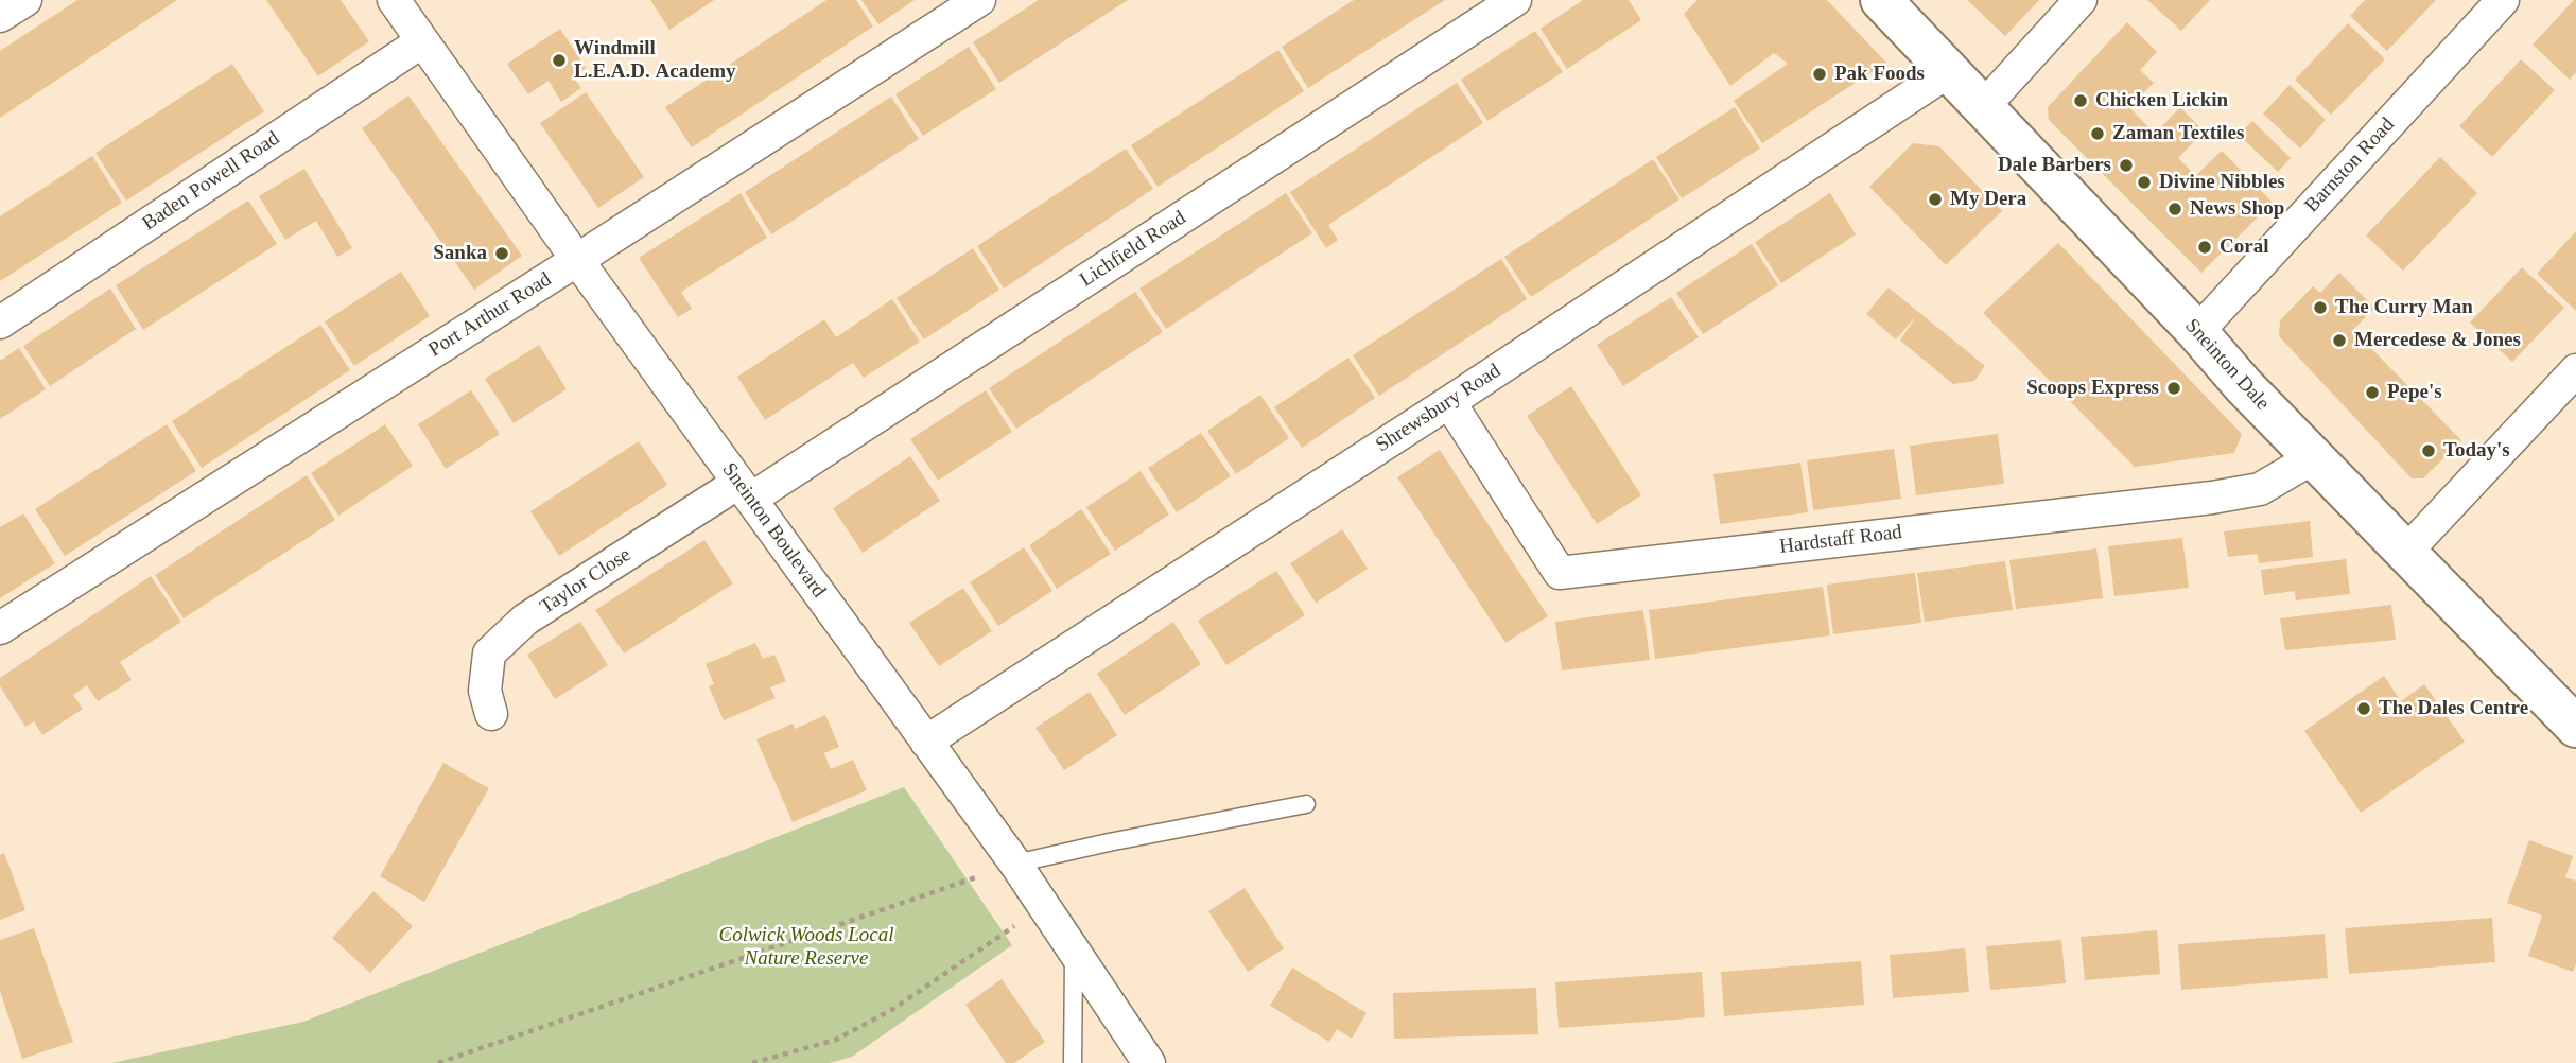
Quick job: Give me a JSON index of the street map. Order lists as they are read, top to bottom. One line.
{"streets":{"street":["Barnston Road","Baden Powell Road","Lichfield Road","Port Arthur Road","Sneinton Dale","Shrewsbury Road","Sneinton Boulevard","Hardstaff Road","Taylor Close"]},"crossings":[["Barnston Road","Sneinton Dale"],["Baden Powell Road","Sneinton Boulevard"],["Lichfield Road","Sneinton Boulevard"],["Lichfield Road","Taylor Close"],["Port Arthur Road","Sneinton Boulevard"],["Sneinton Dale","Shrewsbury Road"],["Sneinton Dale","Hardstaff Road"],["Shrewsbury Road","Sneinton Boulevard"],["Shrewsbury Road","Hardstaff Road"],["Sneinton Boulevard","Taylor Close"]],"parks":["Colwick Woods Local Nature Reserve"],"places":["Windmill L.E.A.D. Academy","Pak Foods","Chicken Lickin","Zaman Textiles","Dale Barbers","Divine Nibbles","My Dera","News Shop","Coral","Sanka","The Curry Man","Mercedese & Jones","Scoops Express","Pepe's","Today's","The Dales Centre"]}
